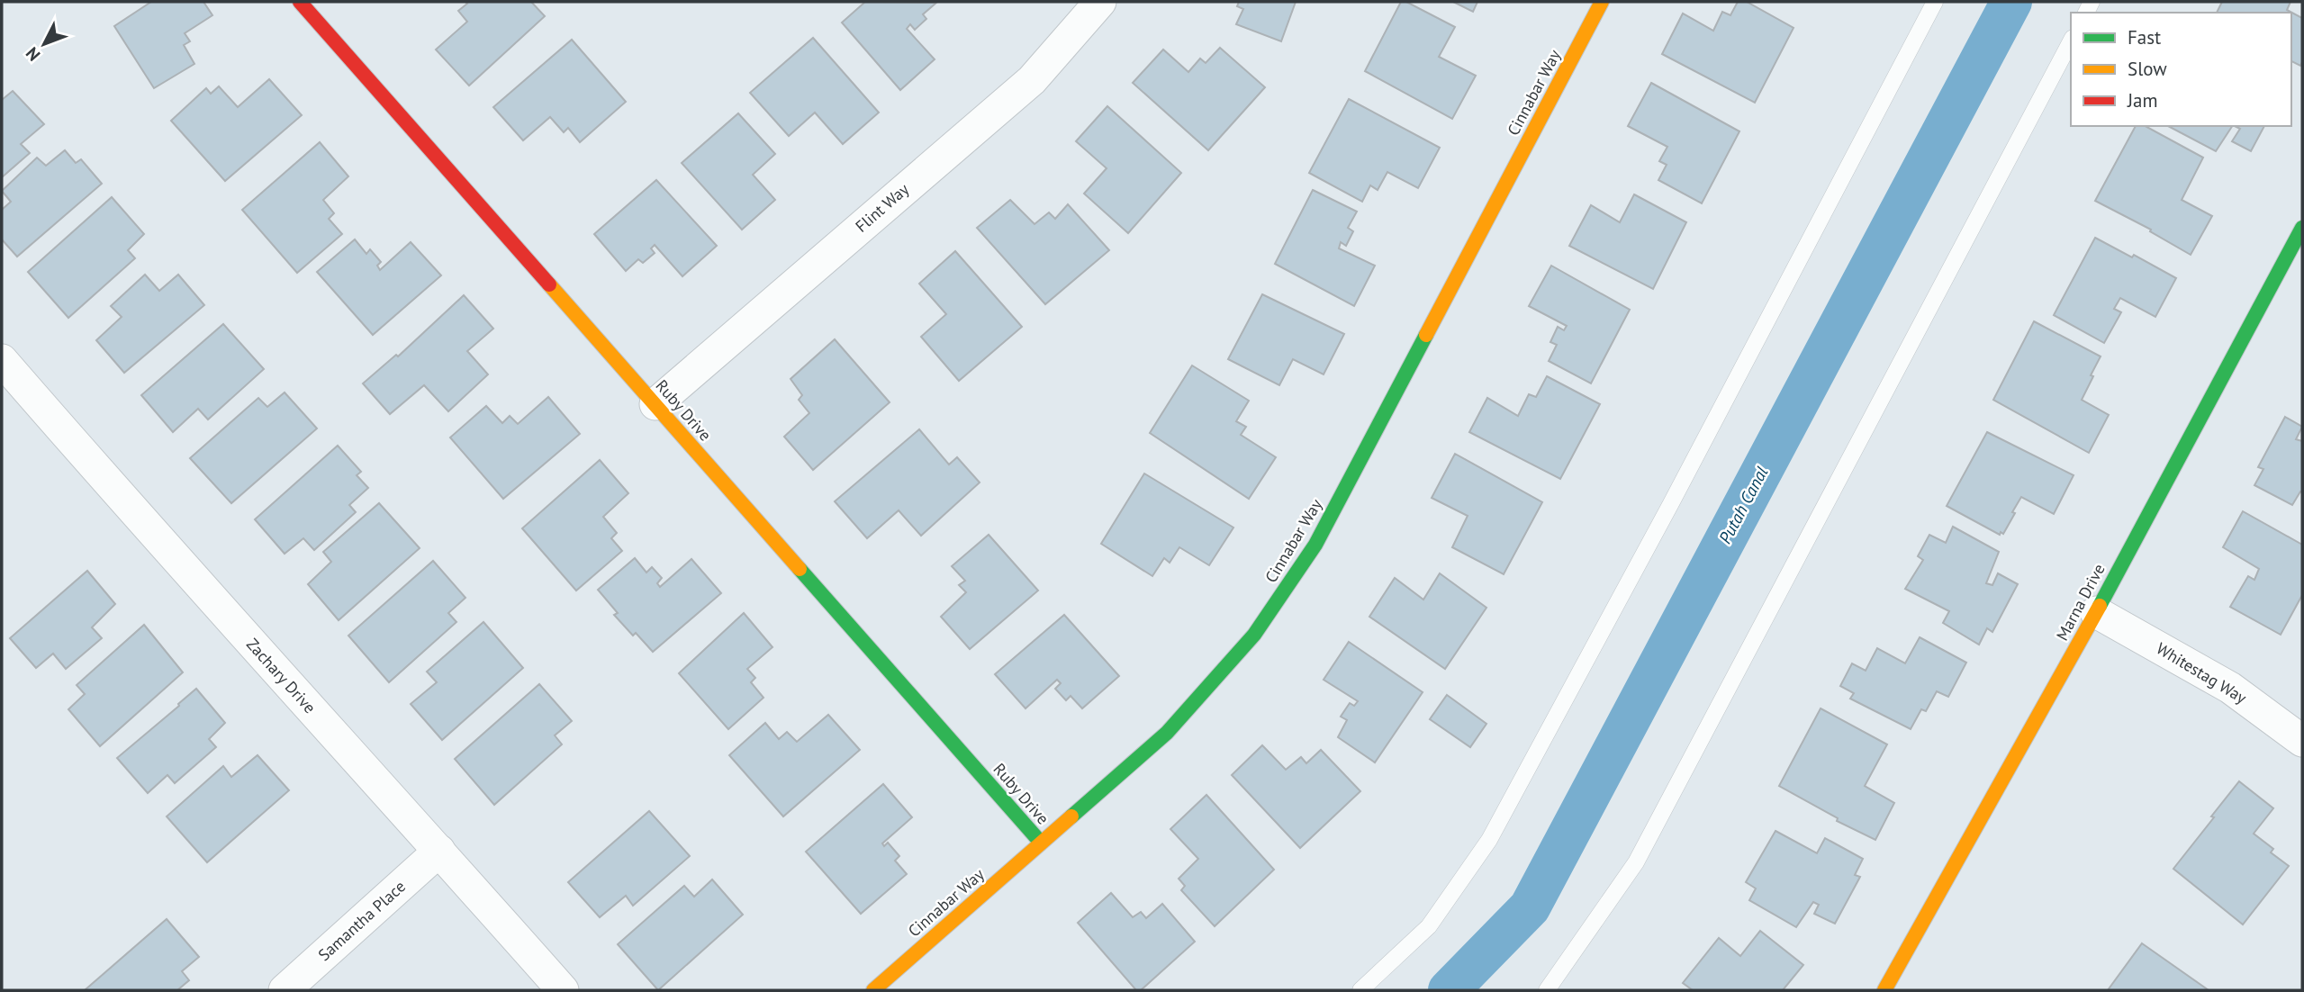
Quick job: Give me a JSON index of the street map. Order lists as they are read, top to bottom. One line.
{"streets":{"street":["Cinnabar Way","Flint Way","Ruby Drive","Marna Drive","Whitestag Way","Zachary Drive","Samantha Place"]},"crossings":[["Cinnabar Way","Ruby Drive"],["Flint Way","Ruby Drive"],["Marna Drive","Whitestag Way"],["Zachary Drive","Samantha Place"]],"water":["Putah Canal"],"legend":["Fast","Slow","Jam"],"north":"bottom left"}
